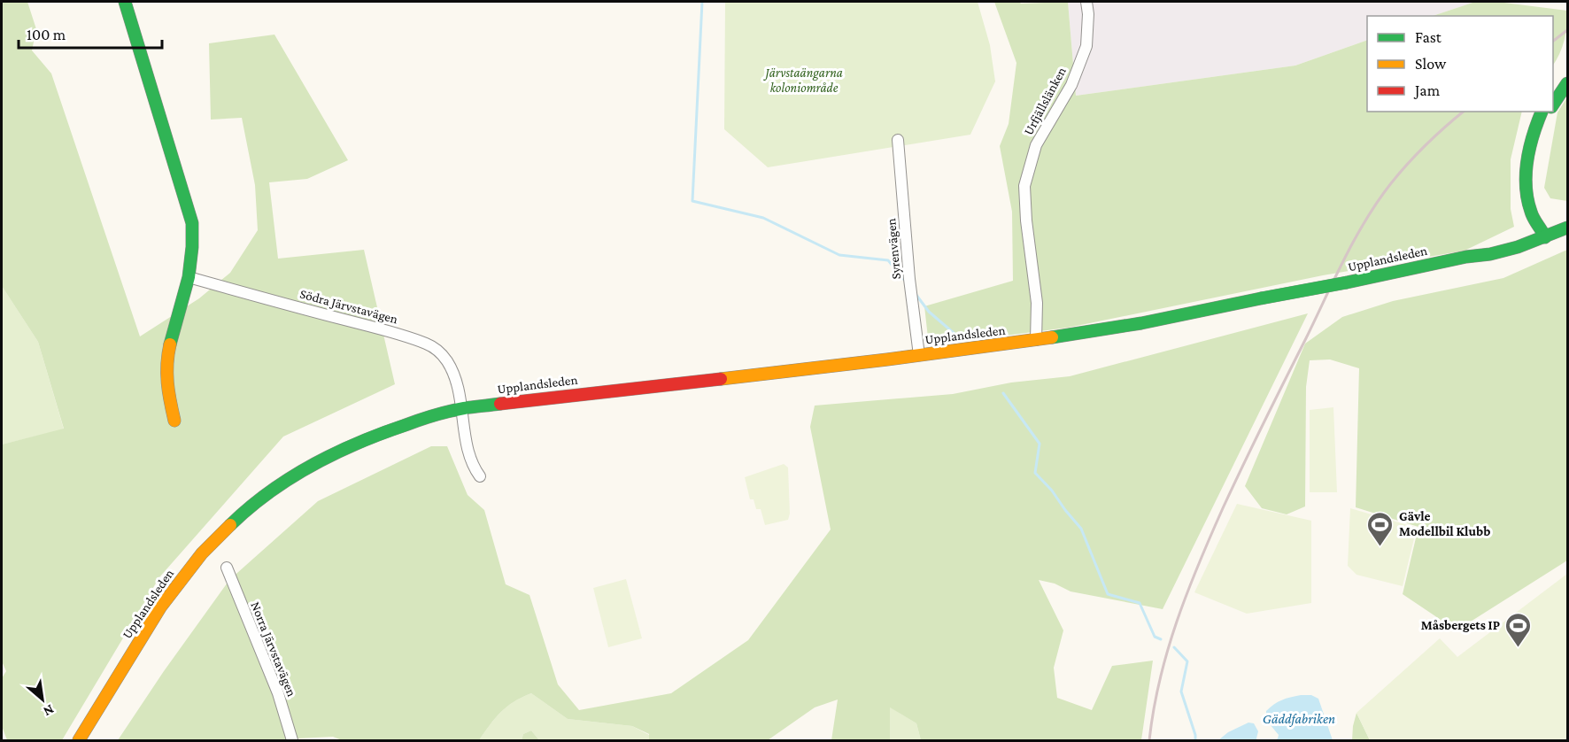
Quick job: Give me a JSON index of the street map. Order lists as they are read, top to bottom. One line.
{"streets":{"street":["Urfjällslänken","Syrenvägen","Upplandsleden","Södra Järvstavägen","Norra Järvstavägen"]},"crossings":[["Urfjällslänken","Upplandsleden"],["Syrenvägen","Upplandsleden"],["Upplandsleden","Södra Järvstavägen"]],"water":["Gäddfabriken"],"parks":["Järvstaängarna koloniområde"],"places":{"sports":["Gävle Modellbil Klubb","Måsbergets IP"]},"legend":["Fast","Slow","Jam"],"scale_bar":"100 m","north":"bottom right"}
